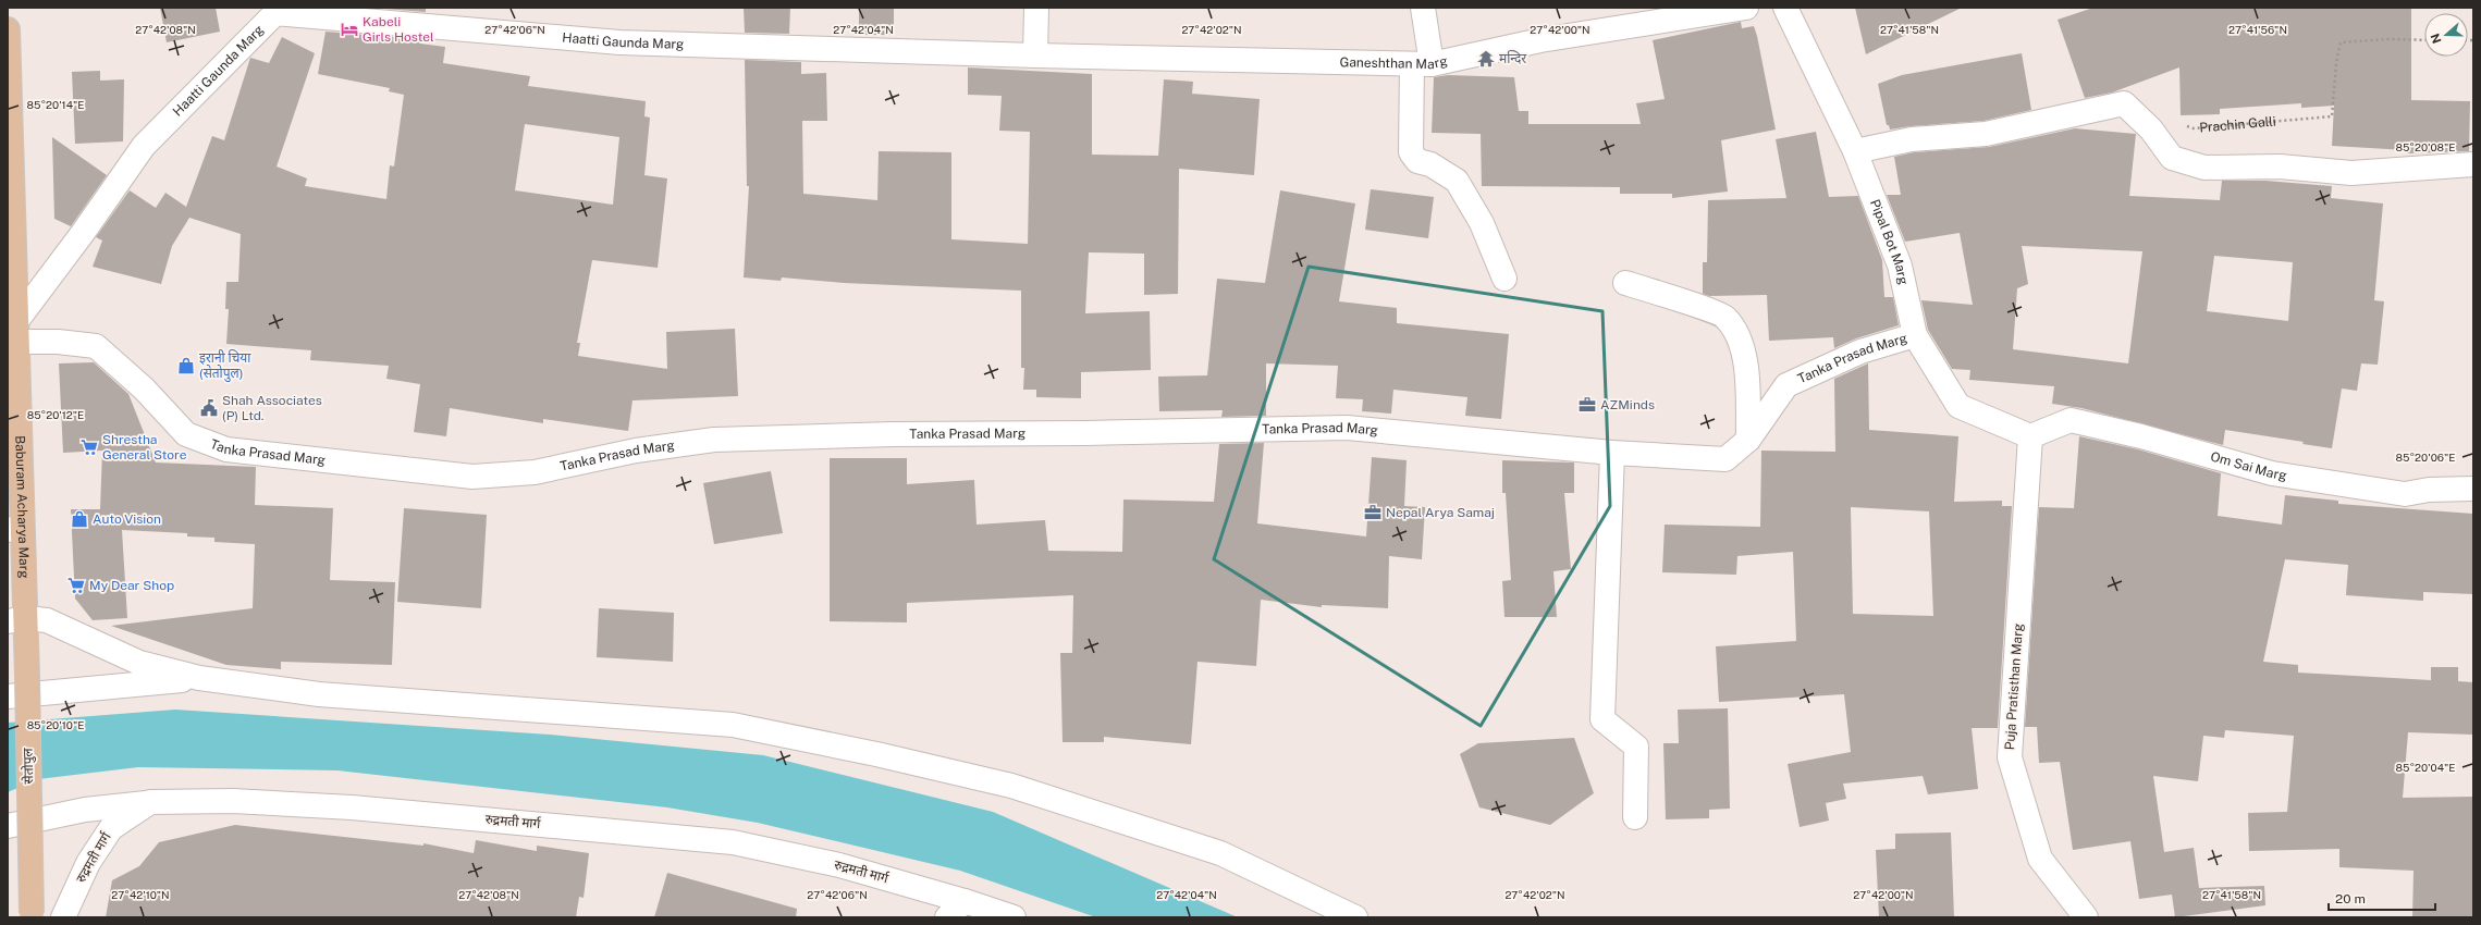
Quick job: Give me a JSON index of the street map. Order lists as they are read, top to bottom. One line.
{"streets":{"main road":["Baburam Acharya Marg","सेतोपुल"],"street":["Haatti Gaunda Marg","Ganeshthan Marg","Pipal Bot Marg","Tanka Prasad Marg","Om Sai Marg","Puja Pratisthan Marg","रुद्रमती मार्ग"],"path":["Prachin Galli"]},"crossings":[["Haatti Gaunda Marg","Ganeshthan Marg"],["Haatti Gaunda Marg","Tanka Prasad Marg"],["Haatti Gaunda Marg","Baburam Acharya Marg"],["Pipal Bot Marg","Tanka Prasad Marg"],["Pipal Bot Marg","Om Sai Marg"],["Pipal Bot Marg","Puja Pratisthan Marg"],["Tanka Prasad Marg","Baburam Acharya Marg"],["Om Sai Marg","Puja Pratisthan Marg"],["Baburam Acharya Marg","सेतोपुल"]],"places":{"hotel":["Kabeli Girls Hostel"],"temple":["मन्दिर"],"shop":["इरानी चिया (सेतोपुल)","Auto Vision"],"office":["AZMinds","Nepal Arya Samaj"],"public building":["Shah Associates (P) Ltd."],"supermarket":["Shrestha General Store","My Dear Shop"]},"scale_bar":"20 m","north":"left","coordinates":["27°42'08\"N","27°42'06\"N","27°42'04\"N","27°42'02\"N","27°42'00\"N","27°41'58\"N","27°41'56\"N","85°20'14\"E","85°20'08\"E","85°20'12\"E","85°20'06\"E","85°20'10\"E","85°20'04\"E","27°42'10\"N"]}
